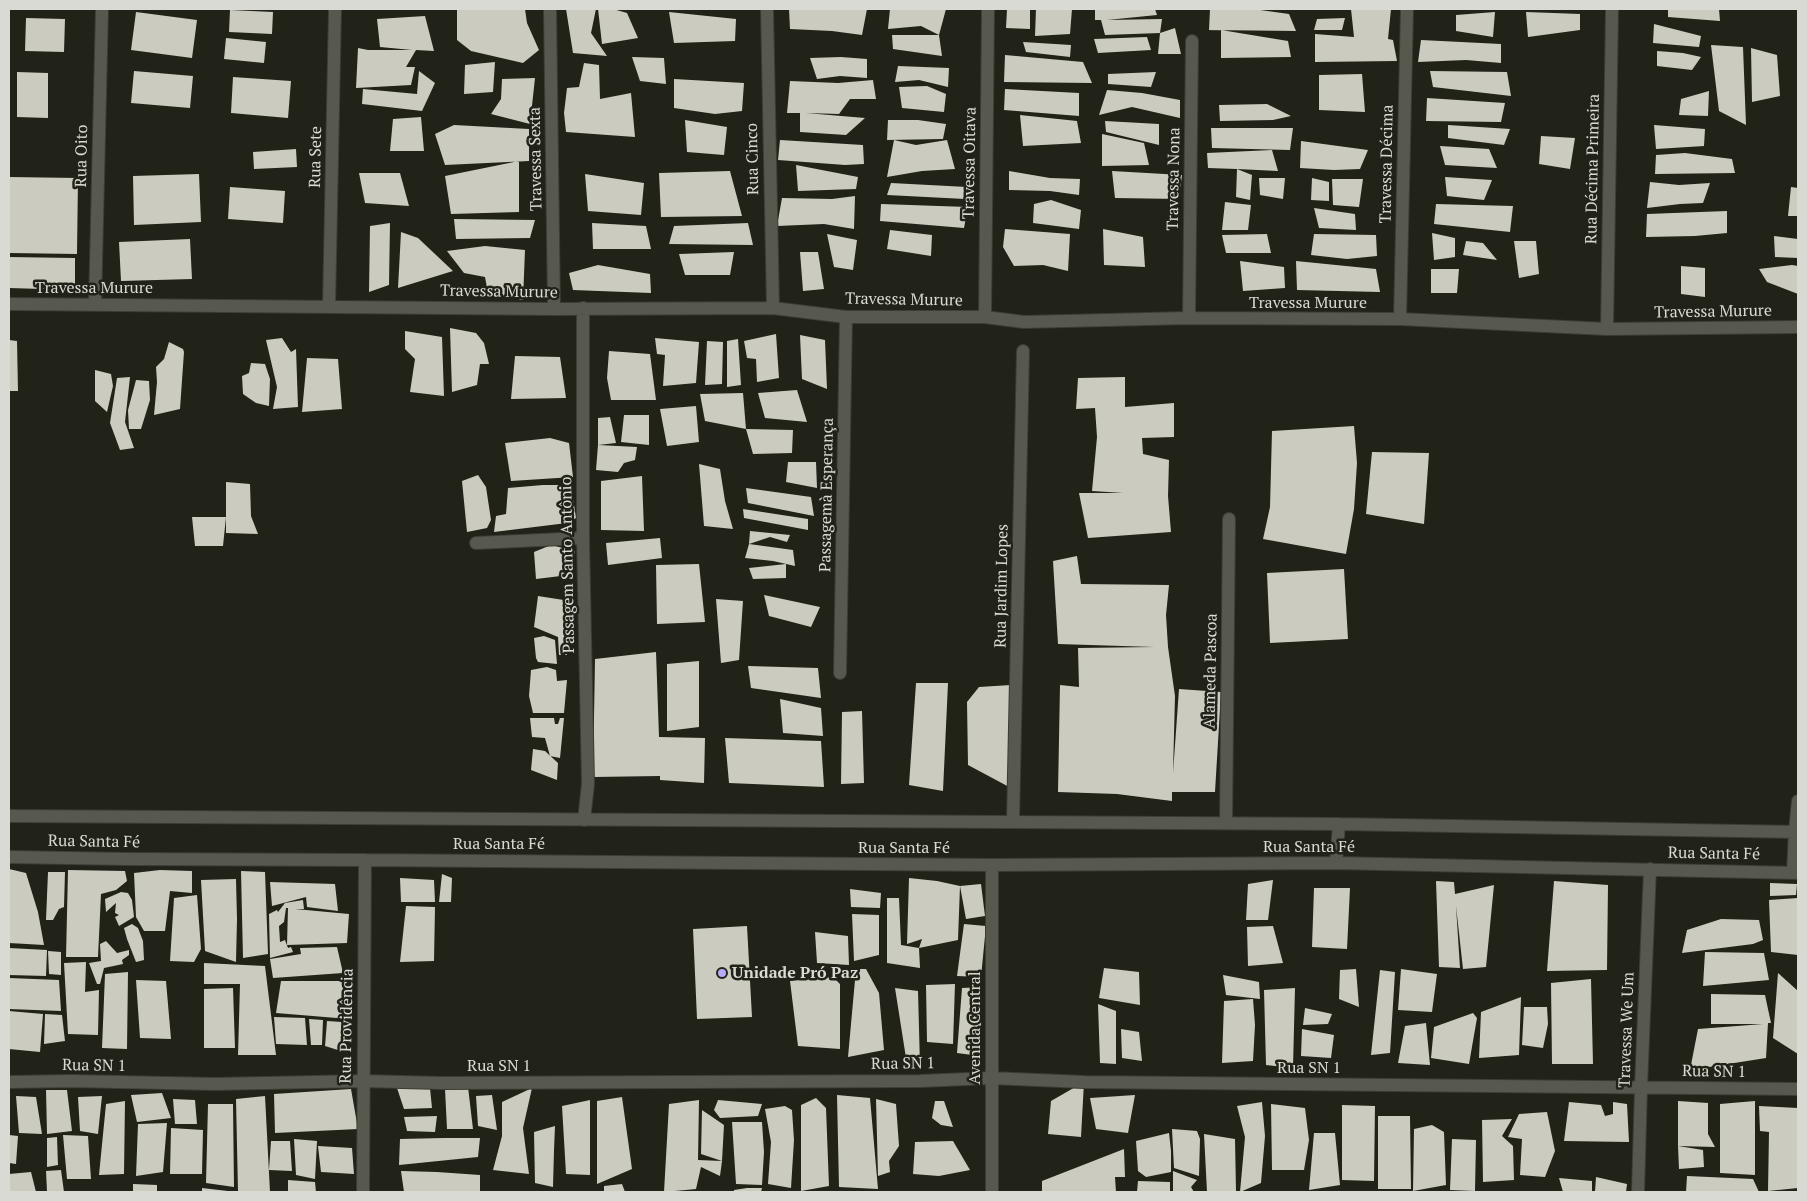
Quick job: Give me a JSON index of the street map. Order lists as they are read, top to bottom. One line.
{"streets":{"street":["Rua Oito","Rua Sete","Travessa Sexta","Rua Cinco","Travessa Oitava","Travessa Décima","Rua Décima Primeira","Travessa Nona","Travessa Murure","Passagemà Esperança","Passagem Santo Antônio","Rua Jardim Lopes","Alameda Pascoa","Rua Santa Fé","Rua Providência","Avenida Central","Travessa We Um","Rua SN 1"]},"crossings":[["Rua Oito","Travessa Murure"],["Rua Sete","Travessa Murure"],["Travessa Sexta","Travessa Murure"],["Rua Cinco","Travessa Murure"],["Travessa Oitava","Travessa Murure"],["Travessa Décima","Travessa Murure"],["Rua Décima Primeira","Travessa Murure"],["Travessa Nona","Travessa Murure"],["Travessa Murure","Passagemà Esperança"],["Travessa Murure","Passagem Santo Antônio"],["Passagem Santo Antônio","Rua Santa Fé"],["Rua Jardim Lopes","Rua Santa Fé"],["Alameda Pascoa","Rua Santa Fé"],["Rua Santa Fé","Rua Providência"],["Rua Santa Fé","Avenida Central"],["Rua Santa Fé","Travessa We Um"],["Rua Providência","Rua SN 1"],["Avenida Central","Rua SN 1"],["Travessa We Um","Rua SN 1"]],"places":["Unidade Pró Paz"]}
